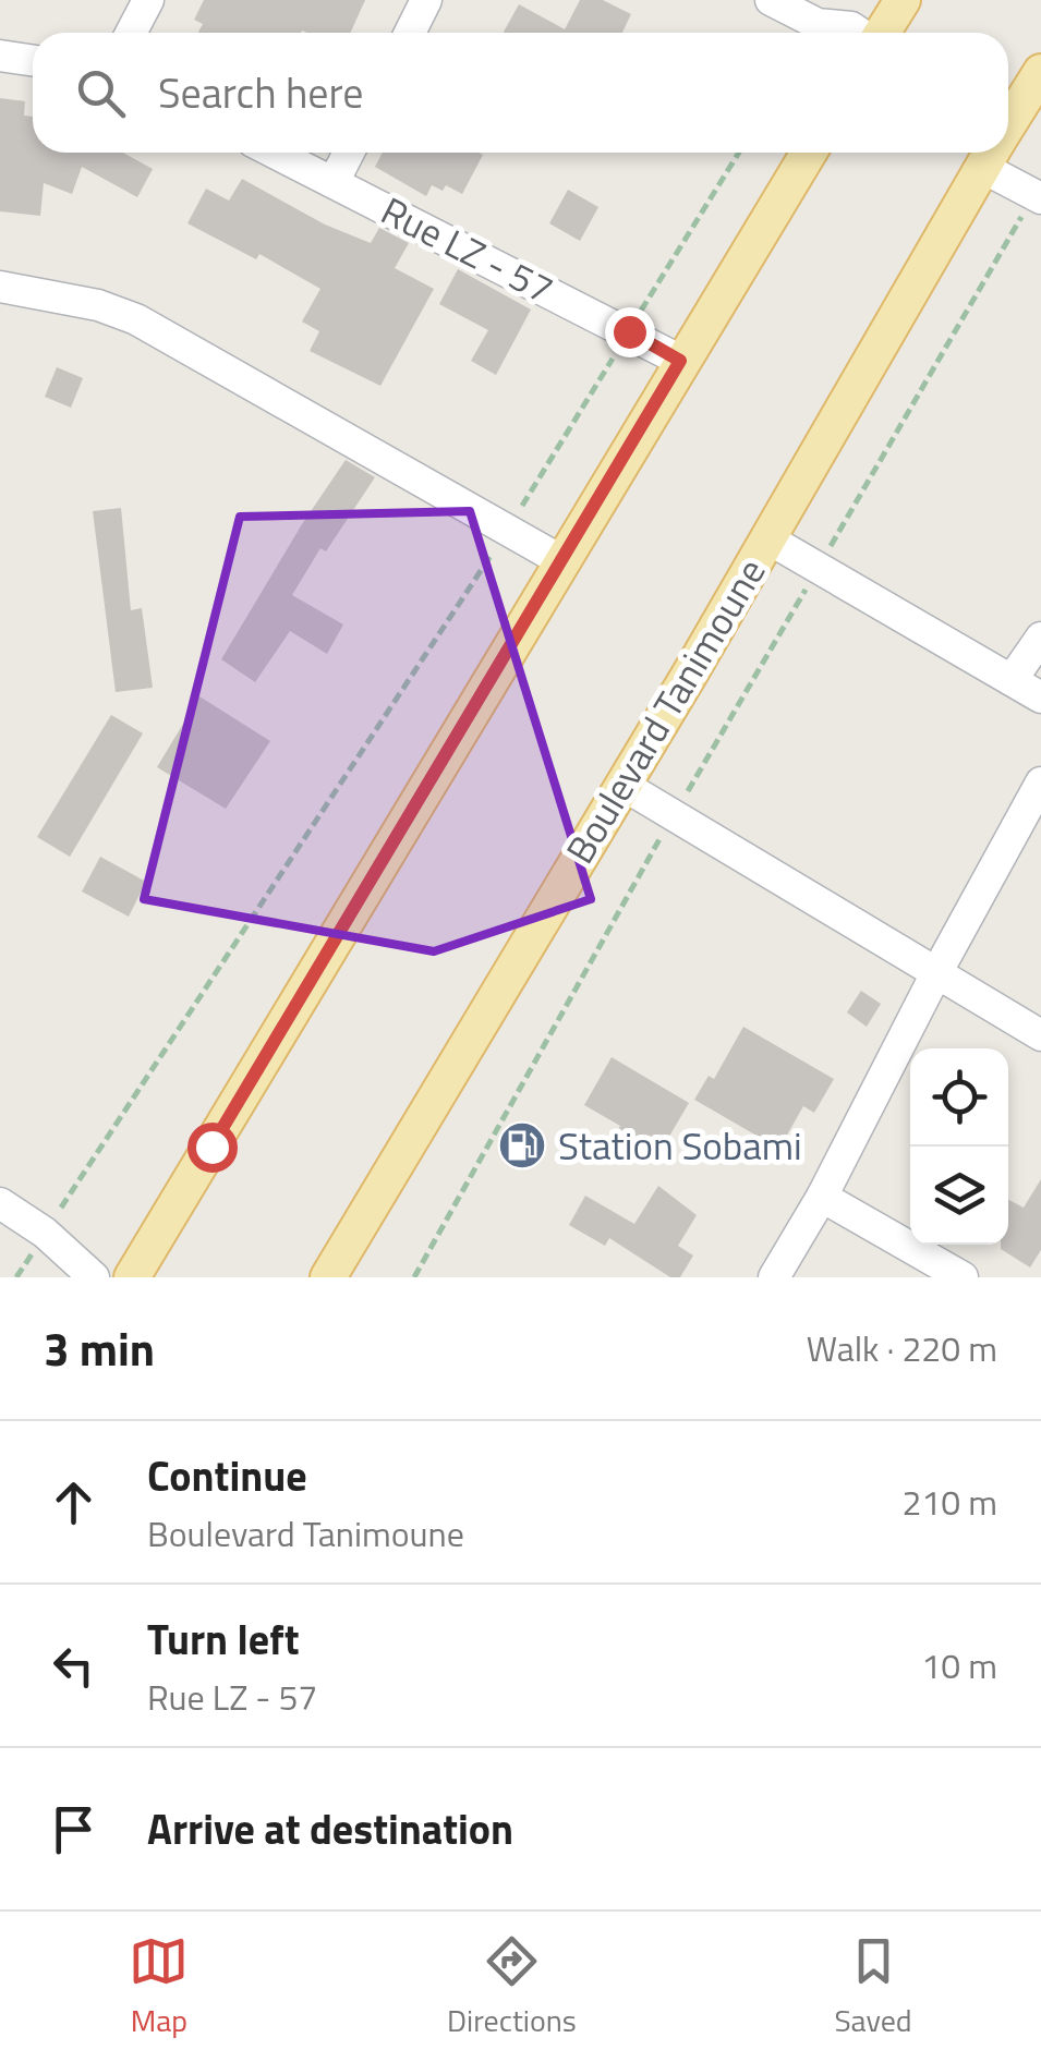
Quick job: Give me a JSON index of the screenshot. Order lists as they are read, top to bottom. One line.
{"streets":{"main road":["Boulevard Tanimoune"],"street":["Rue LZ - 57"]},"places":{"fuel station":["Station Sobami"]},"page":{"search":"Search here","heading":["3 min","Walk · 220 m"],"list":[["Continue","Boulevard Tanimoune","210 m"],["Turn left","Rue LZ - 57","10 m"],"Arrive at destination"],"nav":["Map","Directions","Saved"]}}
